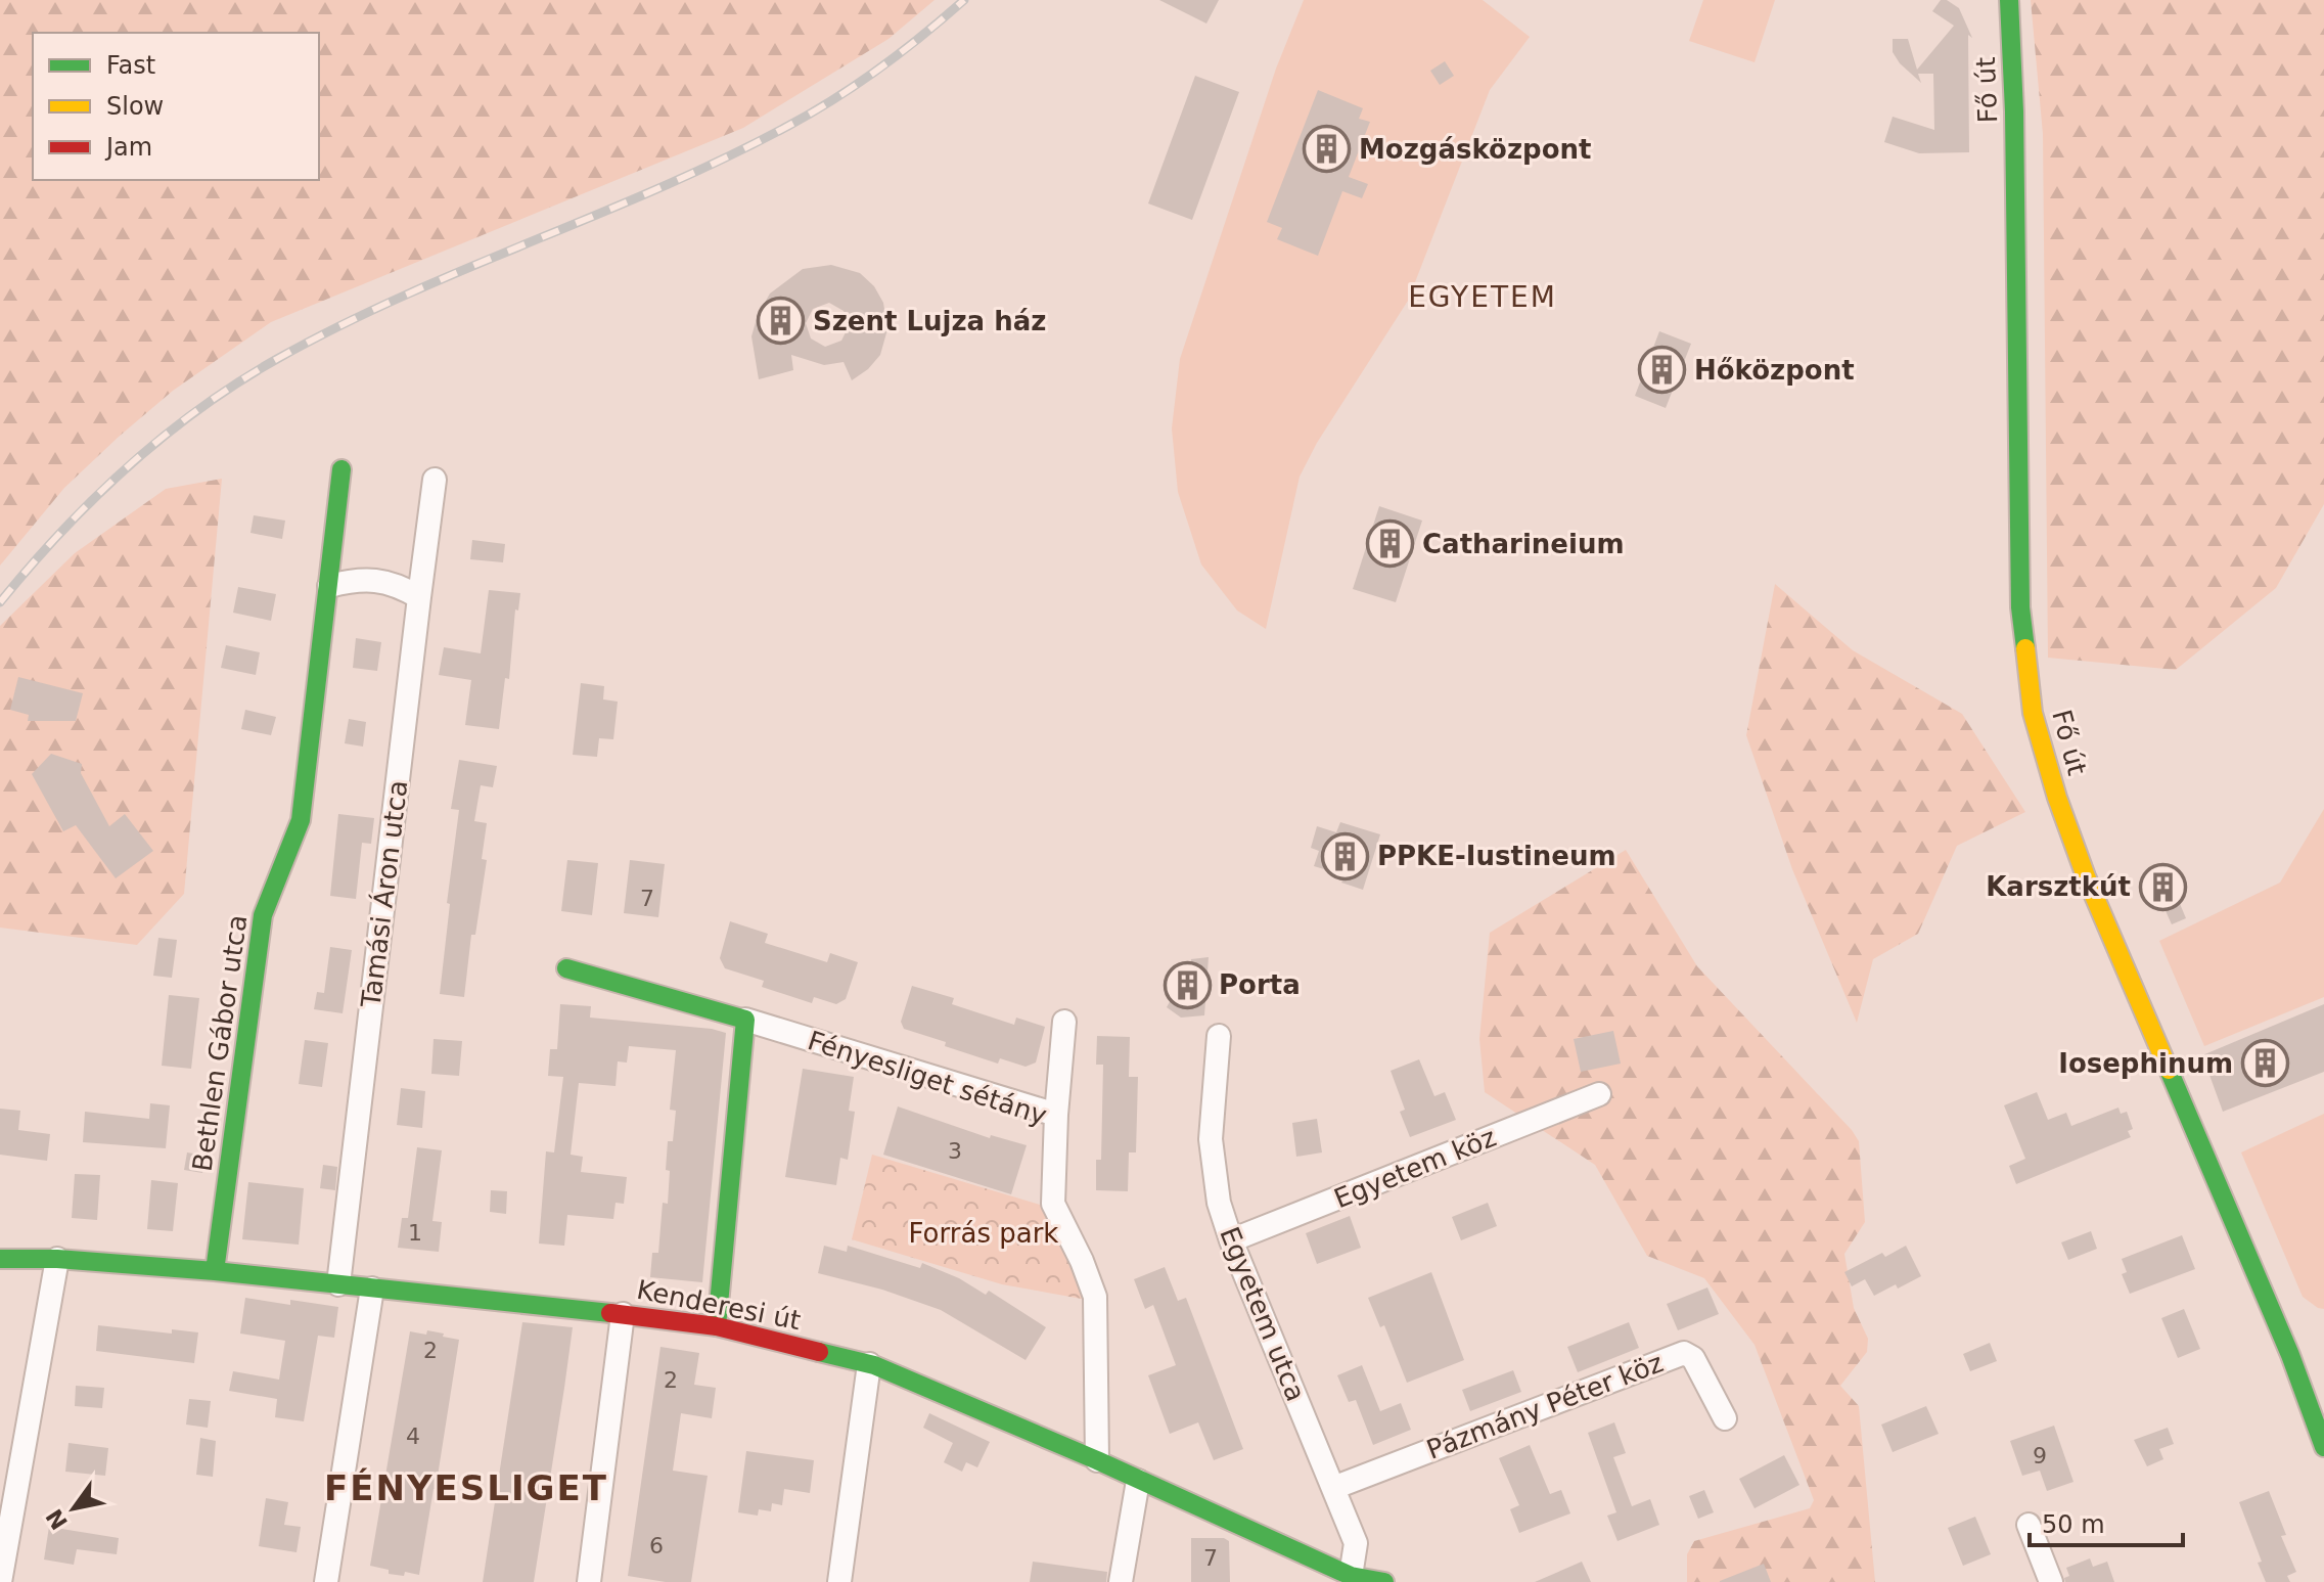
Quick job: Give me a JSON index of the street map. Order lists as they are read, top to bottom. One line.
{"streets":{"street":["Fő út","Tamási Áron utca","Bethlen Gábor utca","Fényesliget sétány","Egyetem köz","Kenderesi út","Egyetem utca","Pázmány Péter köz"]},"crossings":[["Tamási Áron utca","Kenderesi út"],["Bethlen Gábor utca","Kenderesi út"],["Fényesliget sétány","Kenderesi út"],["Egyetem köz","Egyetem utca"],["Kenderesi út","Egyetem utca"],["Egyetem utca","Pázmány Péter köz"]],"districts":["EGYETEM","FÉNYESLIGET"],"parks":["Forrás park"],"places":{"building":["Mozgásközpont","Szent Lujza ház","Hőközpont","Catharineium","PPKE-Iustineum","Karsztkút","Porta","Iosephinum"]},"house_numbers":["7","3","1","2","2","4","9","6","7"],"legend":["Fast","Slow","Jam"],"scale_bar":"50 m","north":"bottom left"}
